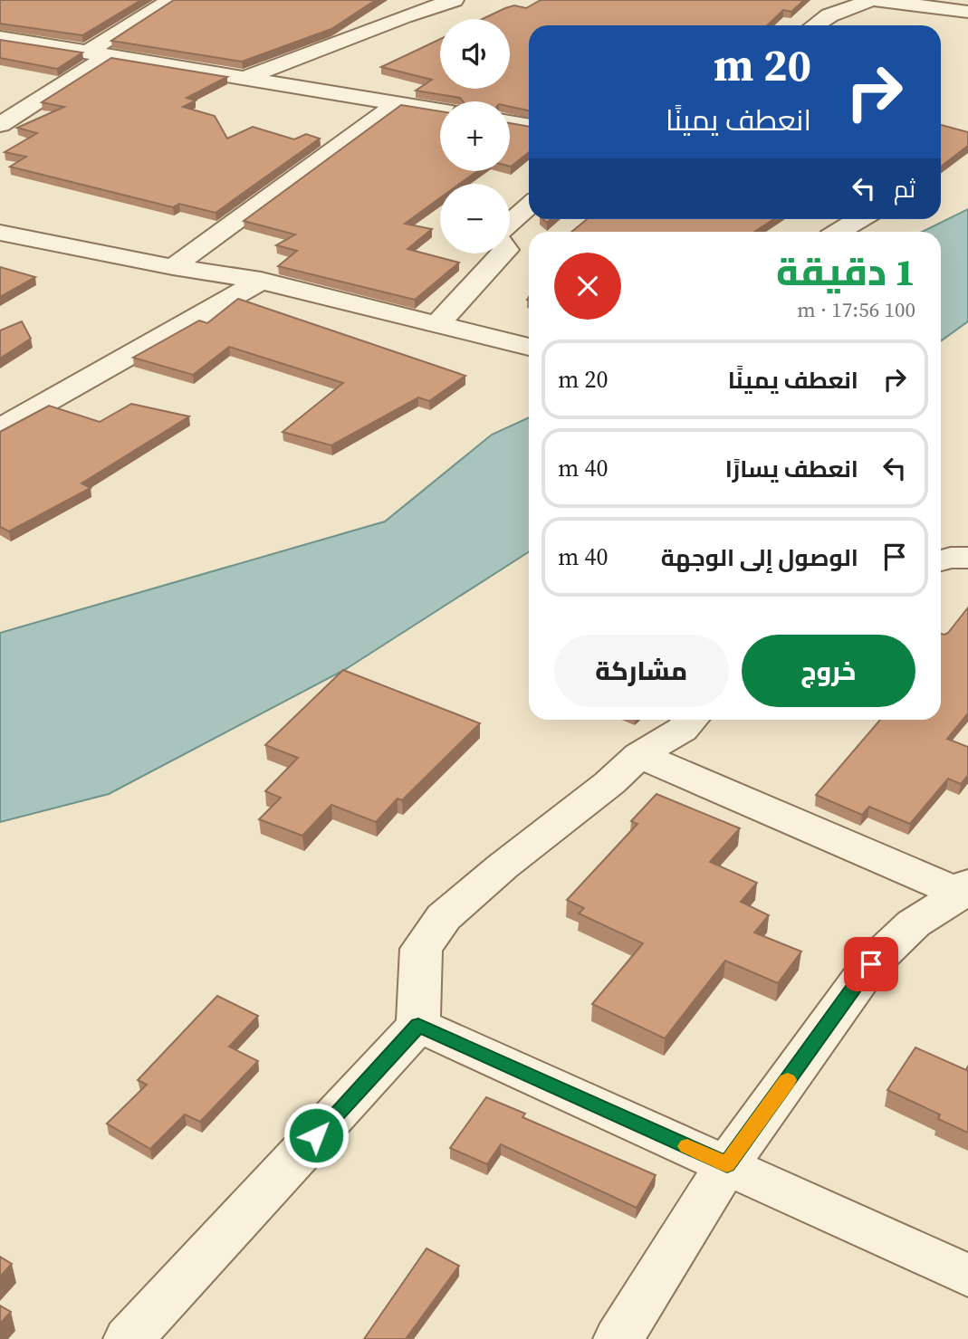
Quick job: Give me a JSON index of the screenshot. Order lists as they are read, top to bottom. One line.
{"page":{"map_buttons":["+","−"],"turn":["20 m","انعطف يمينًا"],"then":"ثم","heading":["1 دقيقة","100 m · 17:56"],"list":[{"name":"انعطف يمينًا","value":"20 m"},{"name":"انعطف يسارًا","value":"40 m"},{"name":"الوصول إلى الوجهة","value":"40 m"}],"buttons":["خروج","مشاركة"]}}
